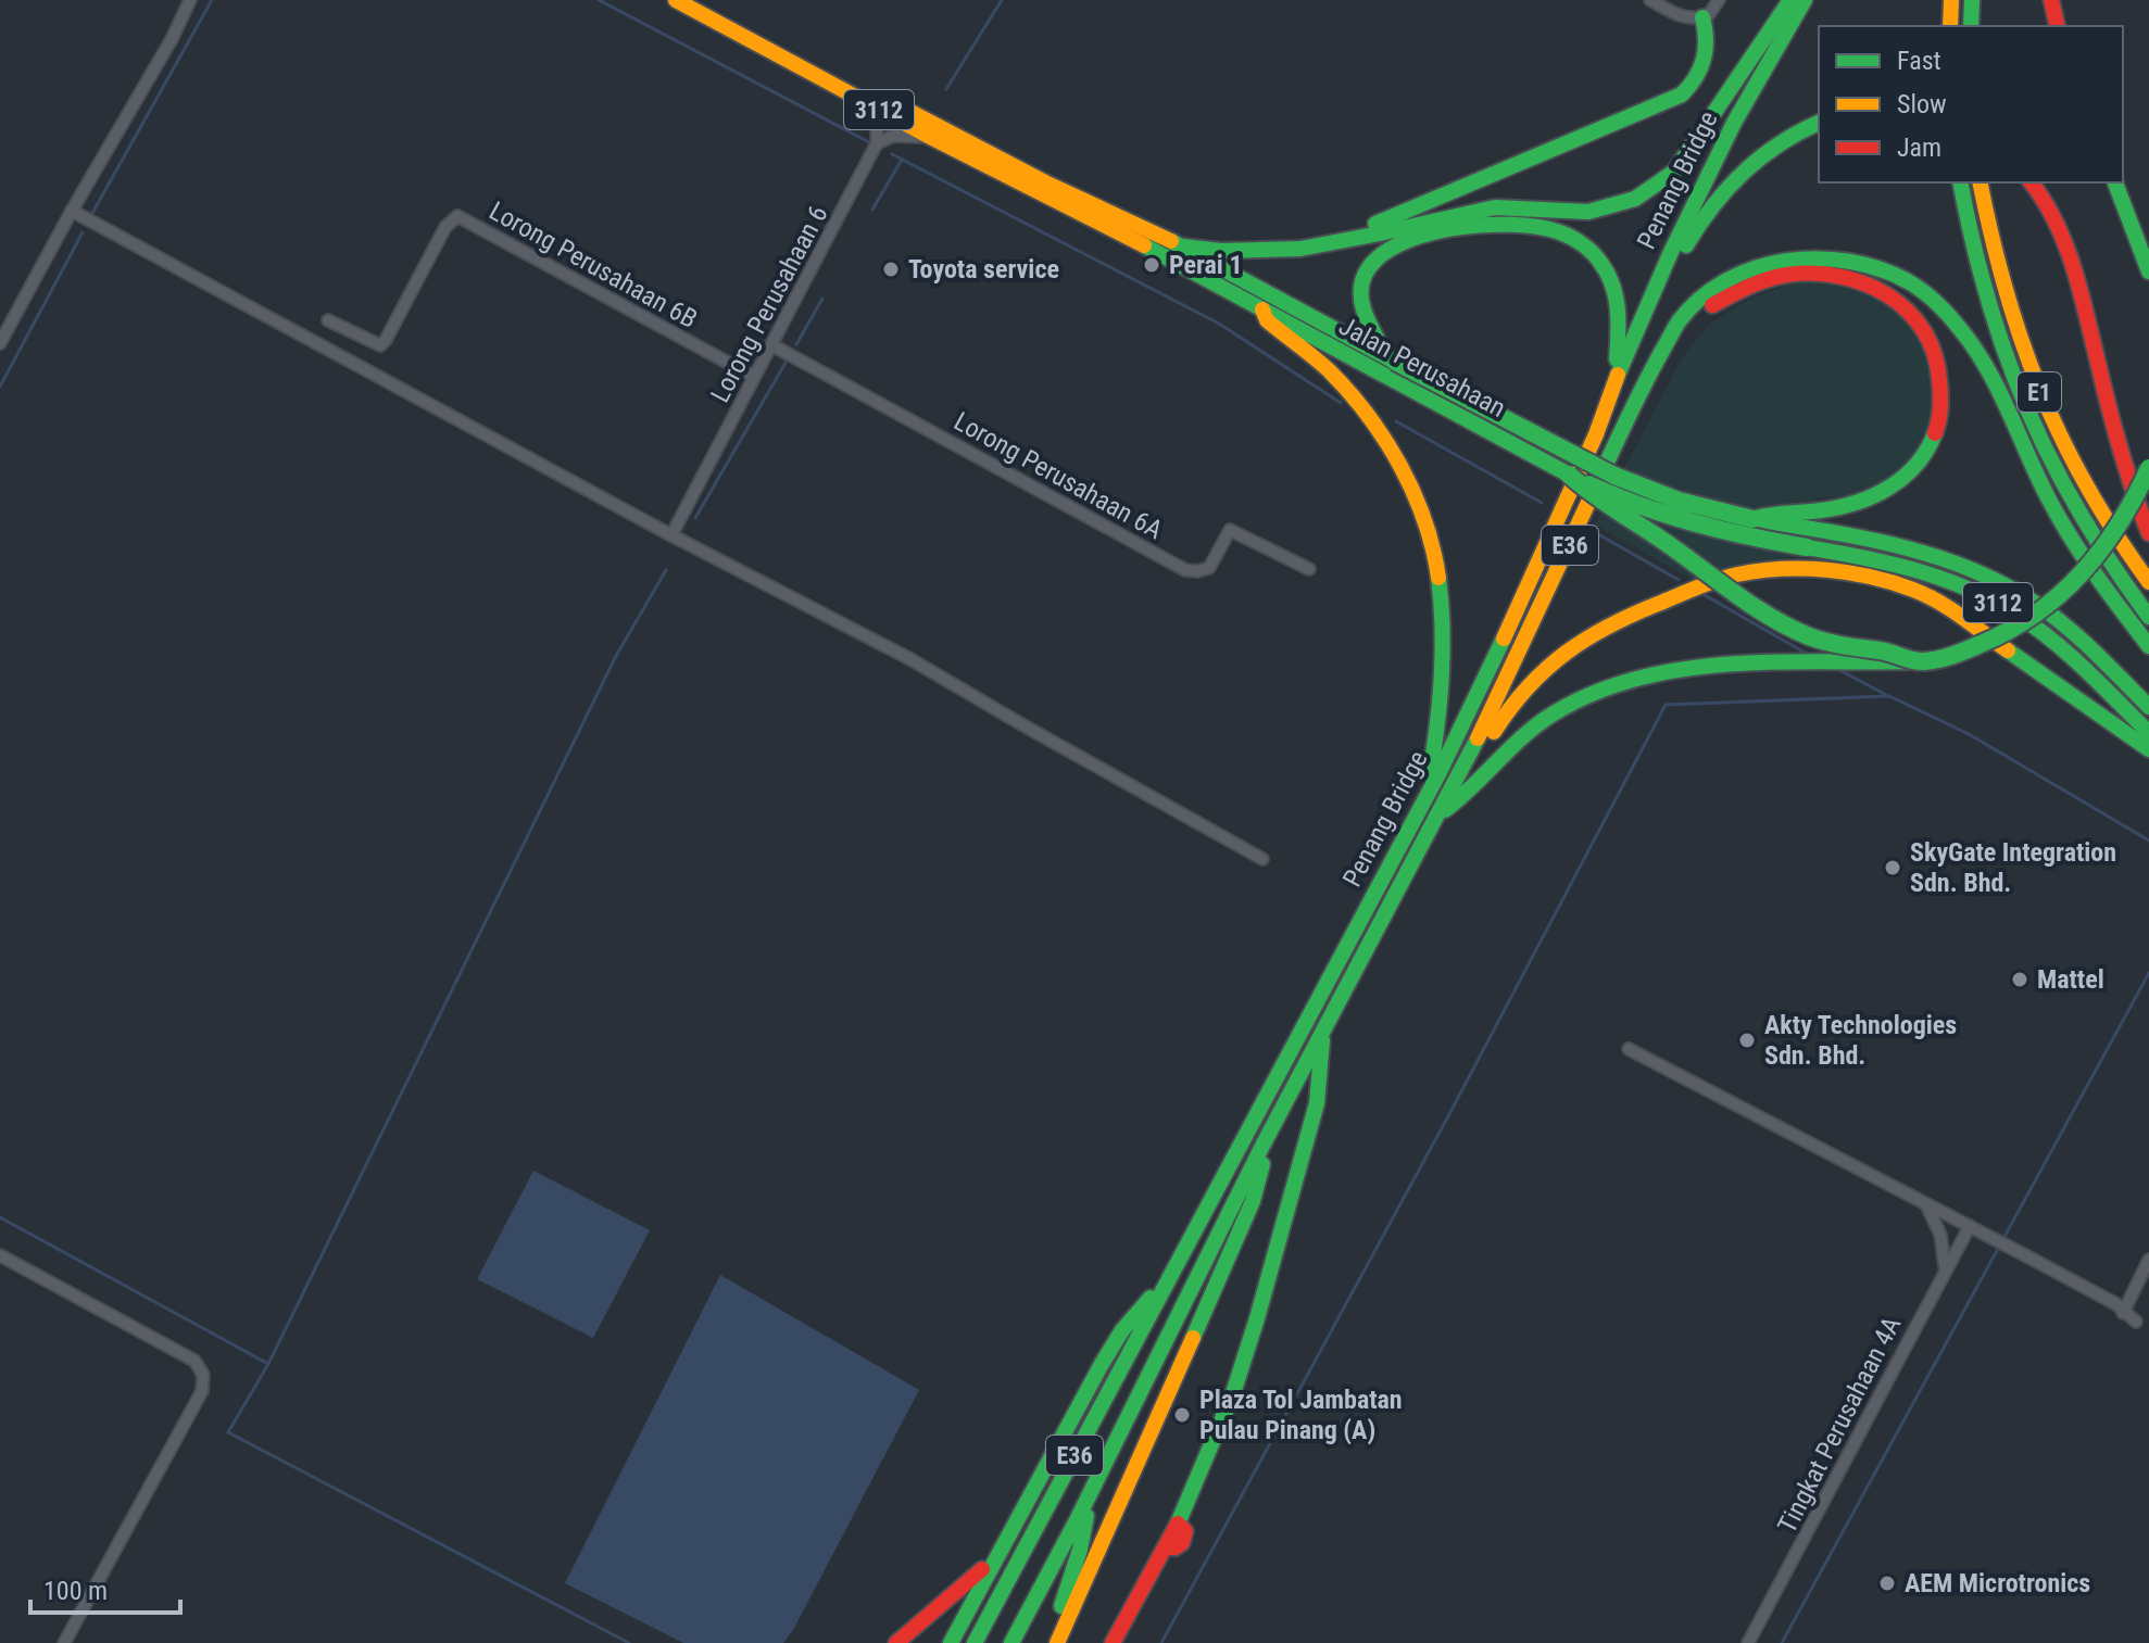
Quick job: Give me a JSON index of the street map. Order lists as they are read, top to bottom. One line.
{"streets":{"main road":["3112","Penang Bridge","Jalan Perusahaan","E1","E36"],"street":["Lorong Perusahaan 6B","Lorong Perusahaan 6","Lorong Perusahaan 6A","Tingkat Perusahaan 4A"]},"crossings":[["Lorong Perusahaan 6B","Lorong Perusahaan 6"],["Lorong Perusahaan 6","Lorong Perusahaan 6A"]],"places":["Perai 1","Toyota service","SkyGate Integration Sdn. Bhd.","Mattel","Akty Technologies Sdn. Bhd.","Plaza Tol Jambatan Pulau Pinang (A)","AEM Microtronics"],"legend":["Fast","Slow","Jam"],"scale_bar":"100 m"}
